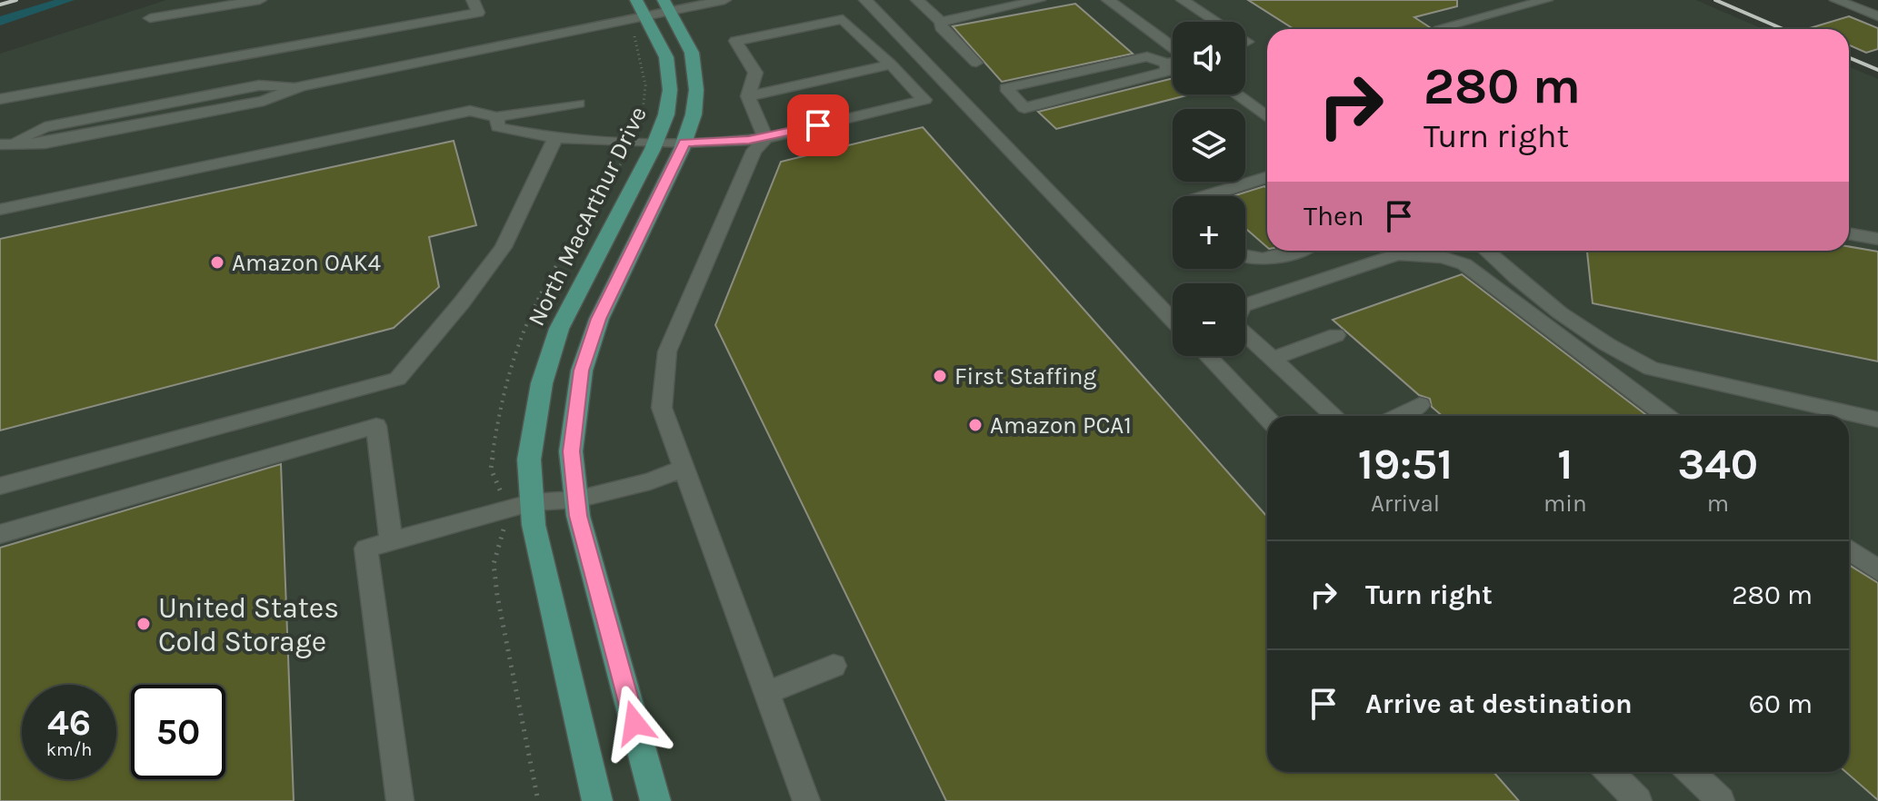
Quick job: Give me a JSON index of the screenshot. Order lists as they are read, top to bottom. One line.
{"streets":{"main road":["North MacArthur Drive"]},"places":["Amazon OAK4","First Staffing","Amazon PCA1","United States Cold Storage"],"page":{"map_buttons":["+","−"],"turn":["280 m","Turn right"],"then":"Then","eta":["19:51","Arrival","1","min","340","m"],"list":[{"name":"Turn right","value":"280 m"},{"name":"Arrive at destination","value":"60 m"}],"speed":"46 km/h","limit":"50"}}
